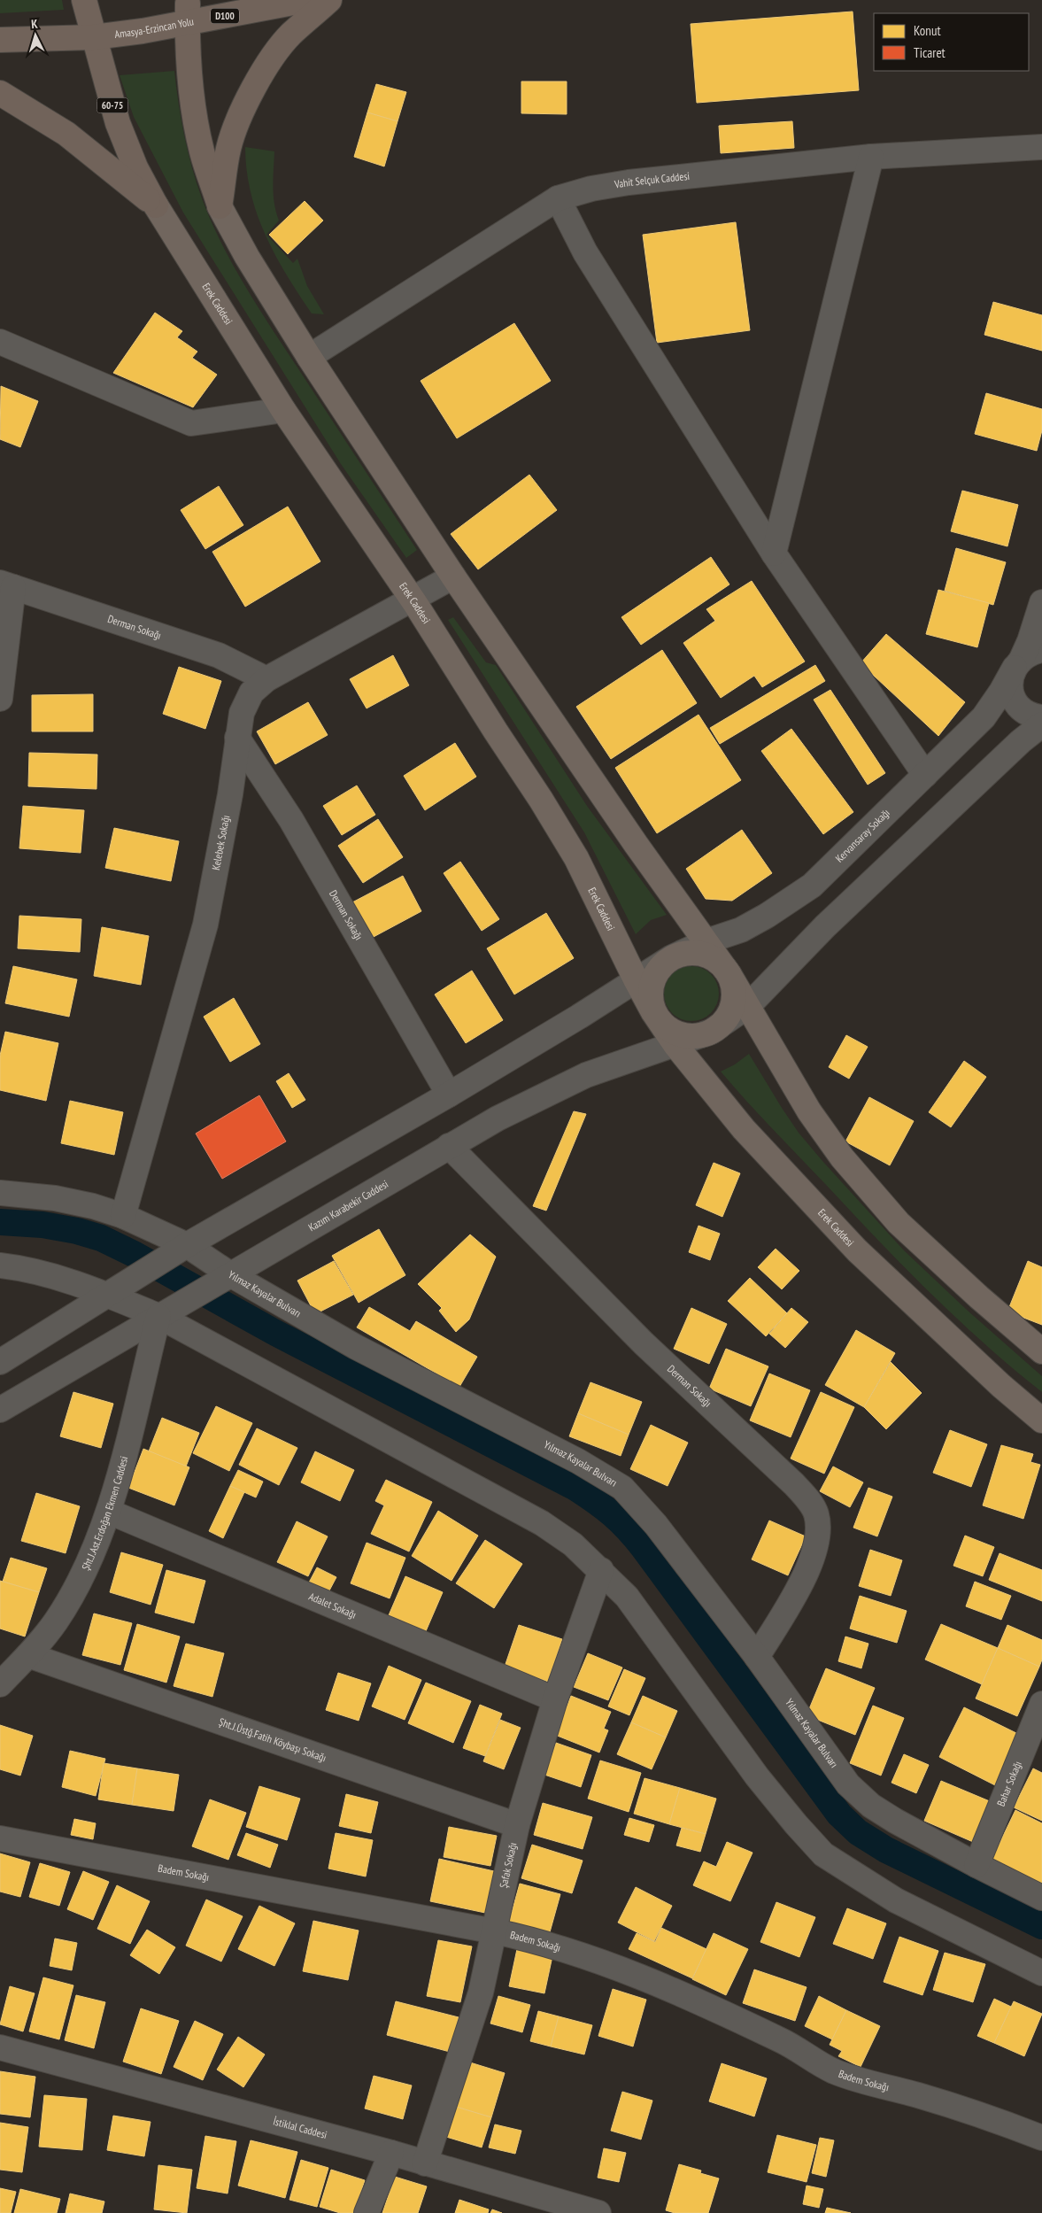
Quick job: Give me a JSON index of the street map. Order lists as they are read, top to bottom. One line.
{"streets":{"highway":["D100","Amasya-Erzincan Yolu","60-75"],"main road":["Erek Caddesi"],"street":["Vahit Selçuk Caddesi","Derman Sokağı","Kervansaray Sokağı","Kelebek Sokağı","Kazım Karabekir Caddesi","Yılmaz Kayalar Bulvarı","Şht.J.Ast.Erdoğan Ekmen Caddesi","Adalet Sokağı","Şht.J.Üstğ.Fatih Köybaşı Sokağı","Bahar Sokağı","Şafak Sokağı","Badem Sokağı","İstiklal Caddesi"]},"crossings":[["Amasya-Erzincan Yolu","60-75"],["60-75","Erek Caddesi"],["Erek Caddesi","Kervansaray Sokağı"],["Erek Caddesi","Kelebek Sokağı"],["Erek Caddesi","Kazım Karabekir Caddesi"],["Derman Sokağı","Kelebek Sokağı"],["Derman Sokağı","Kazım Karabekir Caddesi"],["Derman Sokağı","Yılmaz Kayalar Bulvarı"],["Kelebek Sokağı","Yılmaz Kayalar Bulvarı"],["Kazım Karabekir Caddesi","Yılmaz Kayalar Bulvarı"],["Kazım Karabekir Caddesi","Şht.J.Ast.Erdoğan Ekmen Caddesi"],["Yılmaz Kayalar Bulvarı","Bahar Sokağı"],["Şht.J.Ast.Erdoğan Ekmen Caddesi","Adalet Sokağı"],["Şht.J.Ast.Erdoğan Ekmen Caddesi","Şht.J.Üstğ.Fatih Köybaşı Sokağı"],["Adalet Sokağı","Şafak Sokağı"],["Şht.J.Üstğ.Fatih Köybaşı Sokağı","Şafak Sokağı"],["Şafak Sokağı","Badem Sokağı"],["Şafak Sokağı","İstiklal Caddesi"]],"legend":["Konut","Ticaret"],"north":"top"}
